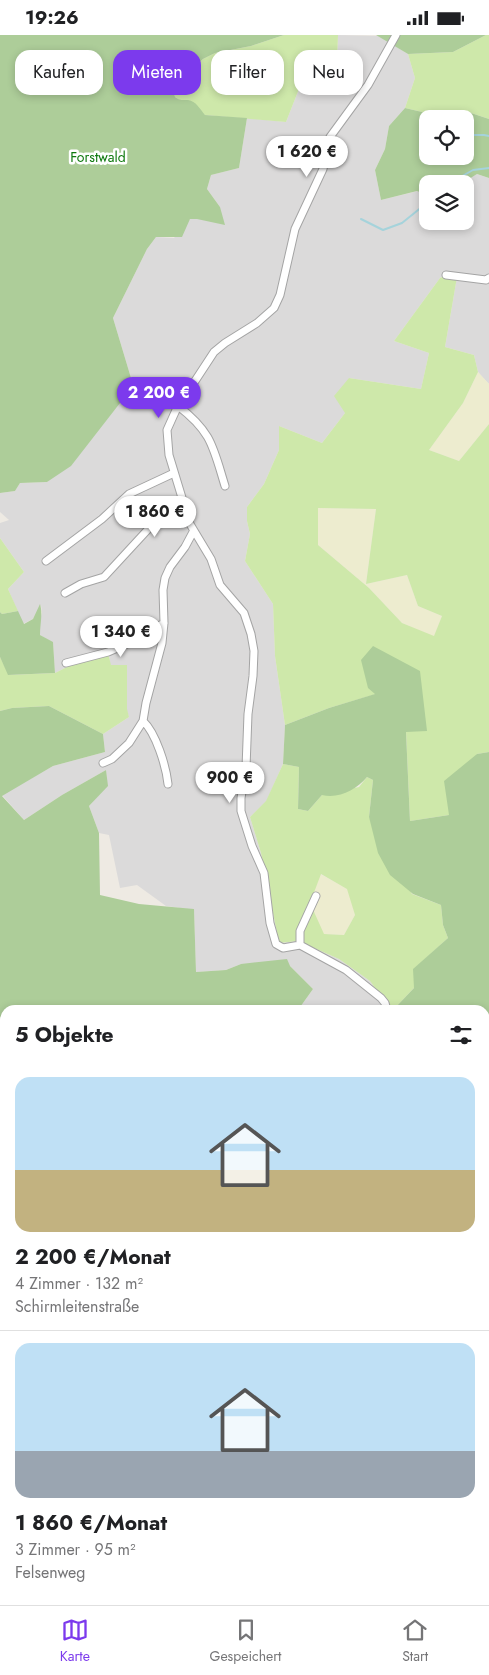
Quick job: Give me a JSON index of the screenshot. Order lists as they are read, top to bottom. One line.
{"parks":["Forstwald"],"page":{"status":"19:26","chip":["Kaufen","Mieten","Filter","Neu"],"price":["1 620 €","2 200 €","1 860 €","1 340 €","900 €"],"heading":"5 Objekte","list":[{"name":"2 200 €/Monat","note":"4 Zimmer · 132 m² · Schirmleitenstraße"},{"name":"1 860 €/Monat","note":"3 Zimmer · 95 m² · Felsenweg"}],"tabs":["Karte","Gespeichert","Start"]}}
